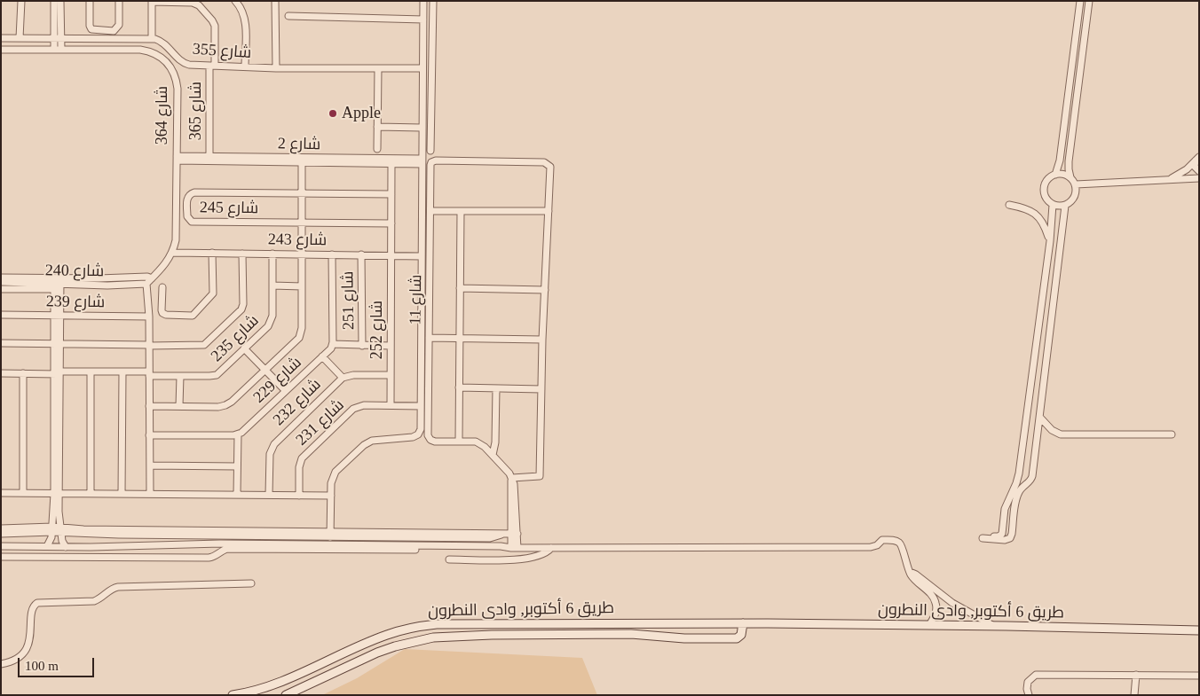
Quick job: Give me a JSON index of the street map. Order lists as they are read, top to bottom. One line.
{"streets":{"street":["شارع 355","شارع 365","شارع 364","شارع 2","شارع 245","شارع 243","شارع 240","شارع 11","شارع 251","شارع 239","شارع 252","شارع 235","شارع 229","شارع 232","شارع 231","طريق 6 أكتوبر, وادى النطرون"]},"crossings":[["شارع 355","شارع 365"],["شارع 355","شارع 11"],["شارع 365","شارع 2"],["شارع 364","شارع 2"],["شارع 364","شارع 243"],["شارع 2","شارع 11"],["شارع 2","شارع 252"],["شارع 245","شارع 252"],["شارع 243","شارع 11"],["شارع 243","شارع 251"],["شارع 243","شارع 252"],["شارع 243","شارع 235"],["شارع 11","شارع 231"],["شارع 252","شارع 232"],["شارع 252","شارع 231"]],"places":["Apple"],"scale_bar":"100 m"}
